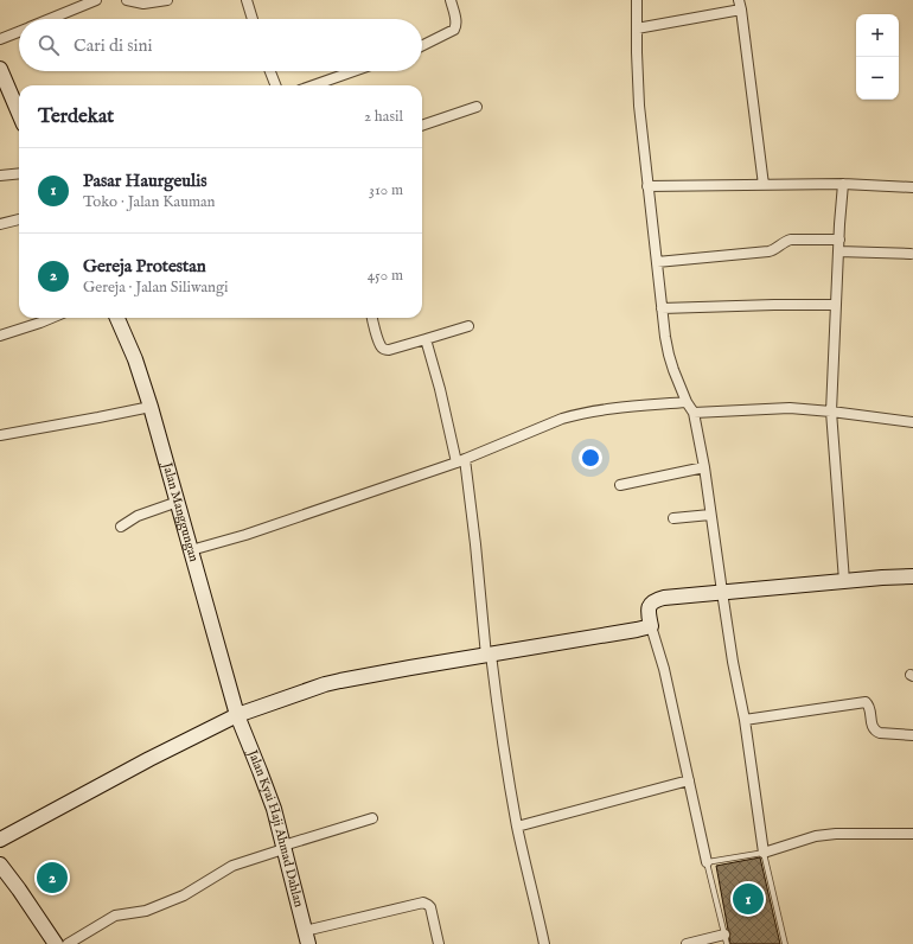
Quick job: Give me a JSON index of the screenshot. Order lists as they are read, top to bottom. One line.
{"streets":{"street":["Jalan Manggungan","Jalan Kyai Haji Ahmad Dahlan"]},"crossings":[["Jalan Manggungan","Jalan Kyai Haji Ahmad Dahlan"]],"page":{"map_buttons":["+","−"],"search":"Cari di sini","heading":["Terdekat","2 hasil"],"list":[{"mark":"1","name":"Pasar Haurgeulis","note":"Toko · Jalan Kauman","value":"310 m"},{"mark":"2","name":"Gereja Protestan","note":"Gereja · Jalan Siliwangi","value":"450 m"}],"pins":["2","1"]}}
